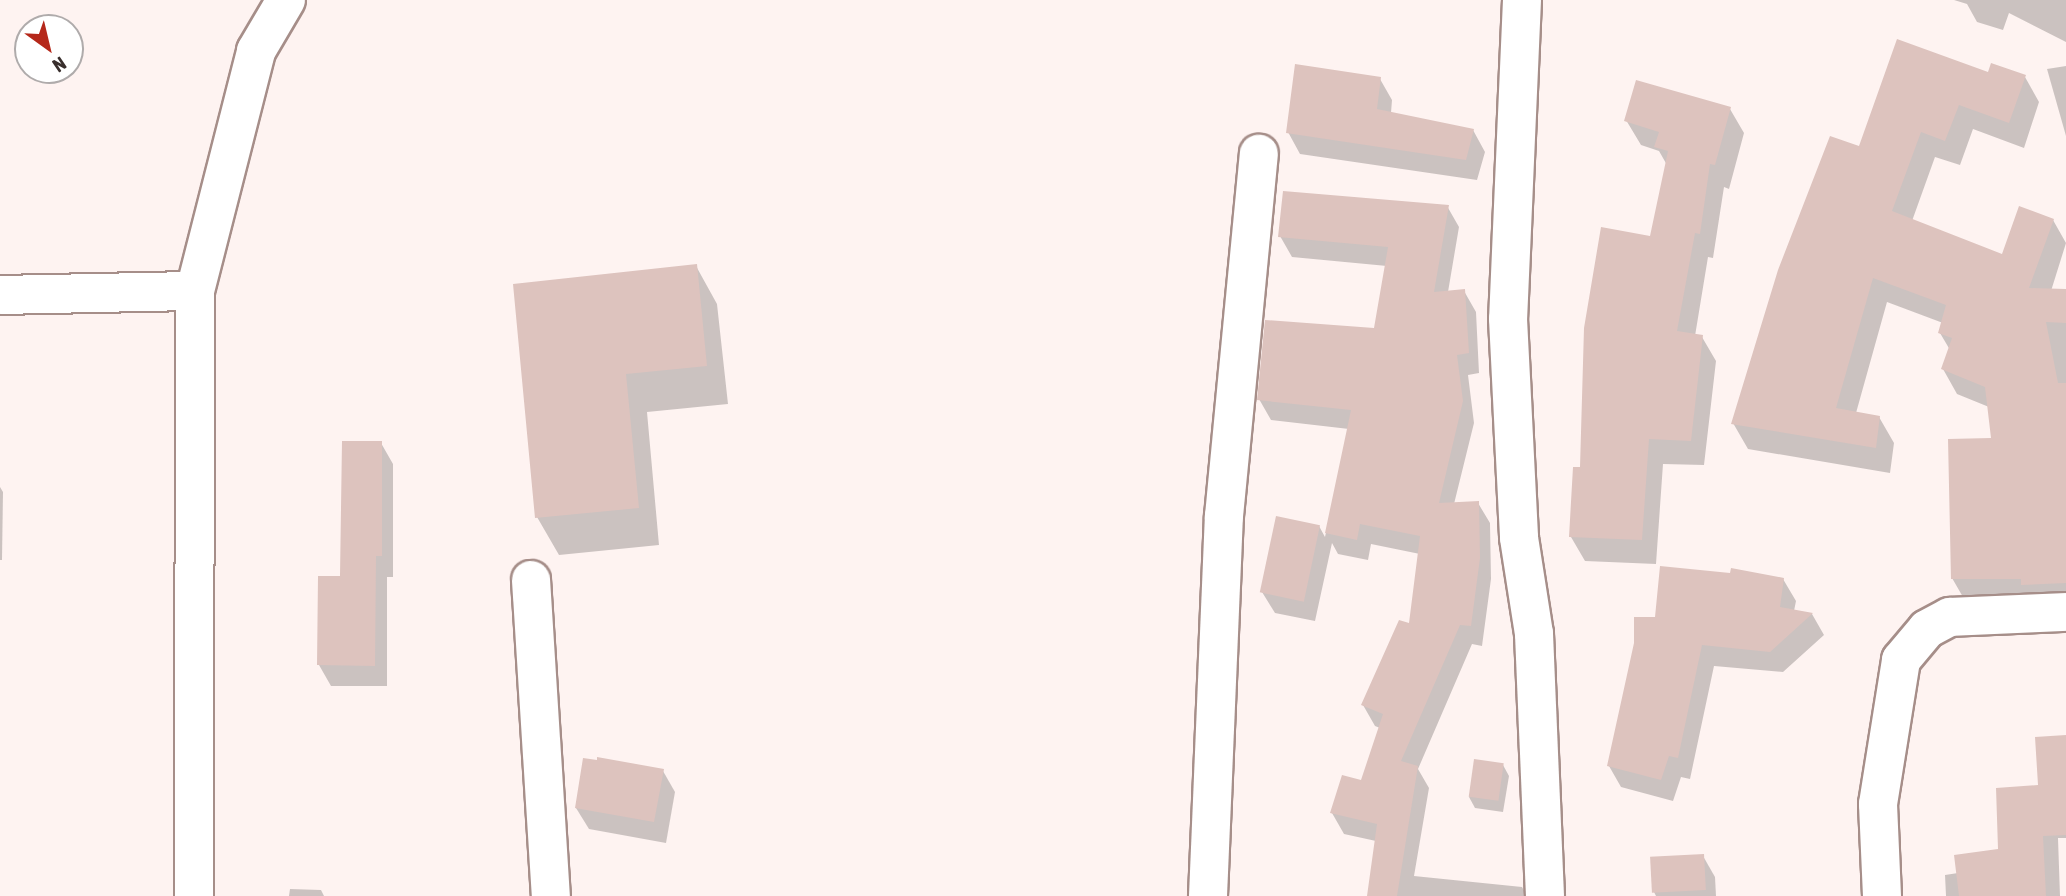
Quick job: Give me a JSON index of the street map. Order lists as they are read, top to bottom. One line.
{"north":"bottom right"}
